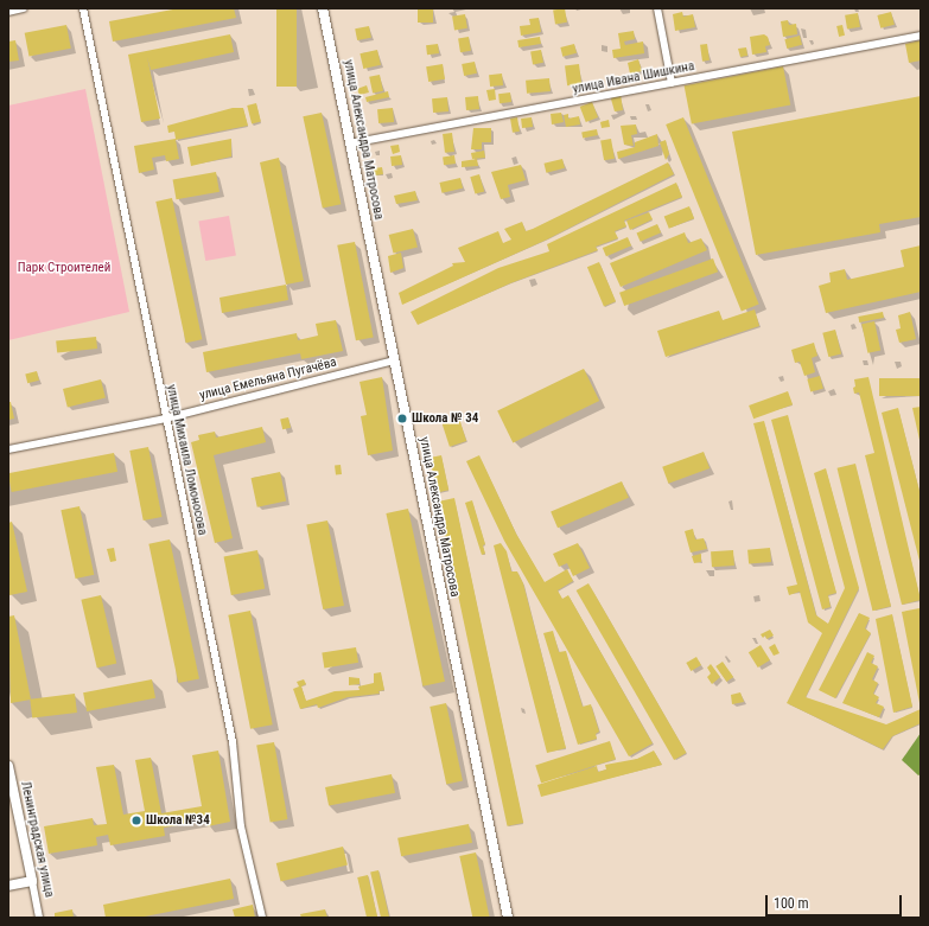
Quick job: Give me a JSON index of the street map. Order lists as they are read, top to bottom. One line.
{"streets":{"street":["улица Ивана Шишкина","улица Александра Матросова","улица Емельяна Пугачёва","улица Михаила Ломоносова","Ленинградская улица"]},"crossings":[["улица Ивана Шишкина","улица Александра Матросова"],["улица Александра Матросова","улица Емельяна Пугачёва"],["улица Емельяна Пугачёва","улица Михаила Ломоносова"]],"parks":["Парк Строителей"],"places":["Школа № 34","Школа №34"],"scale_bar":"100 m"}
